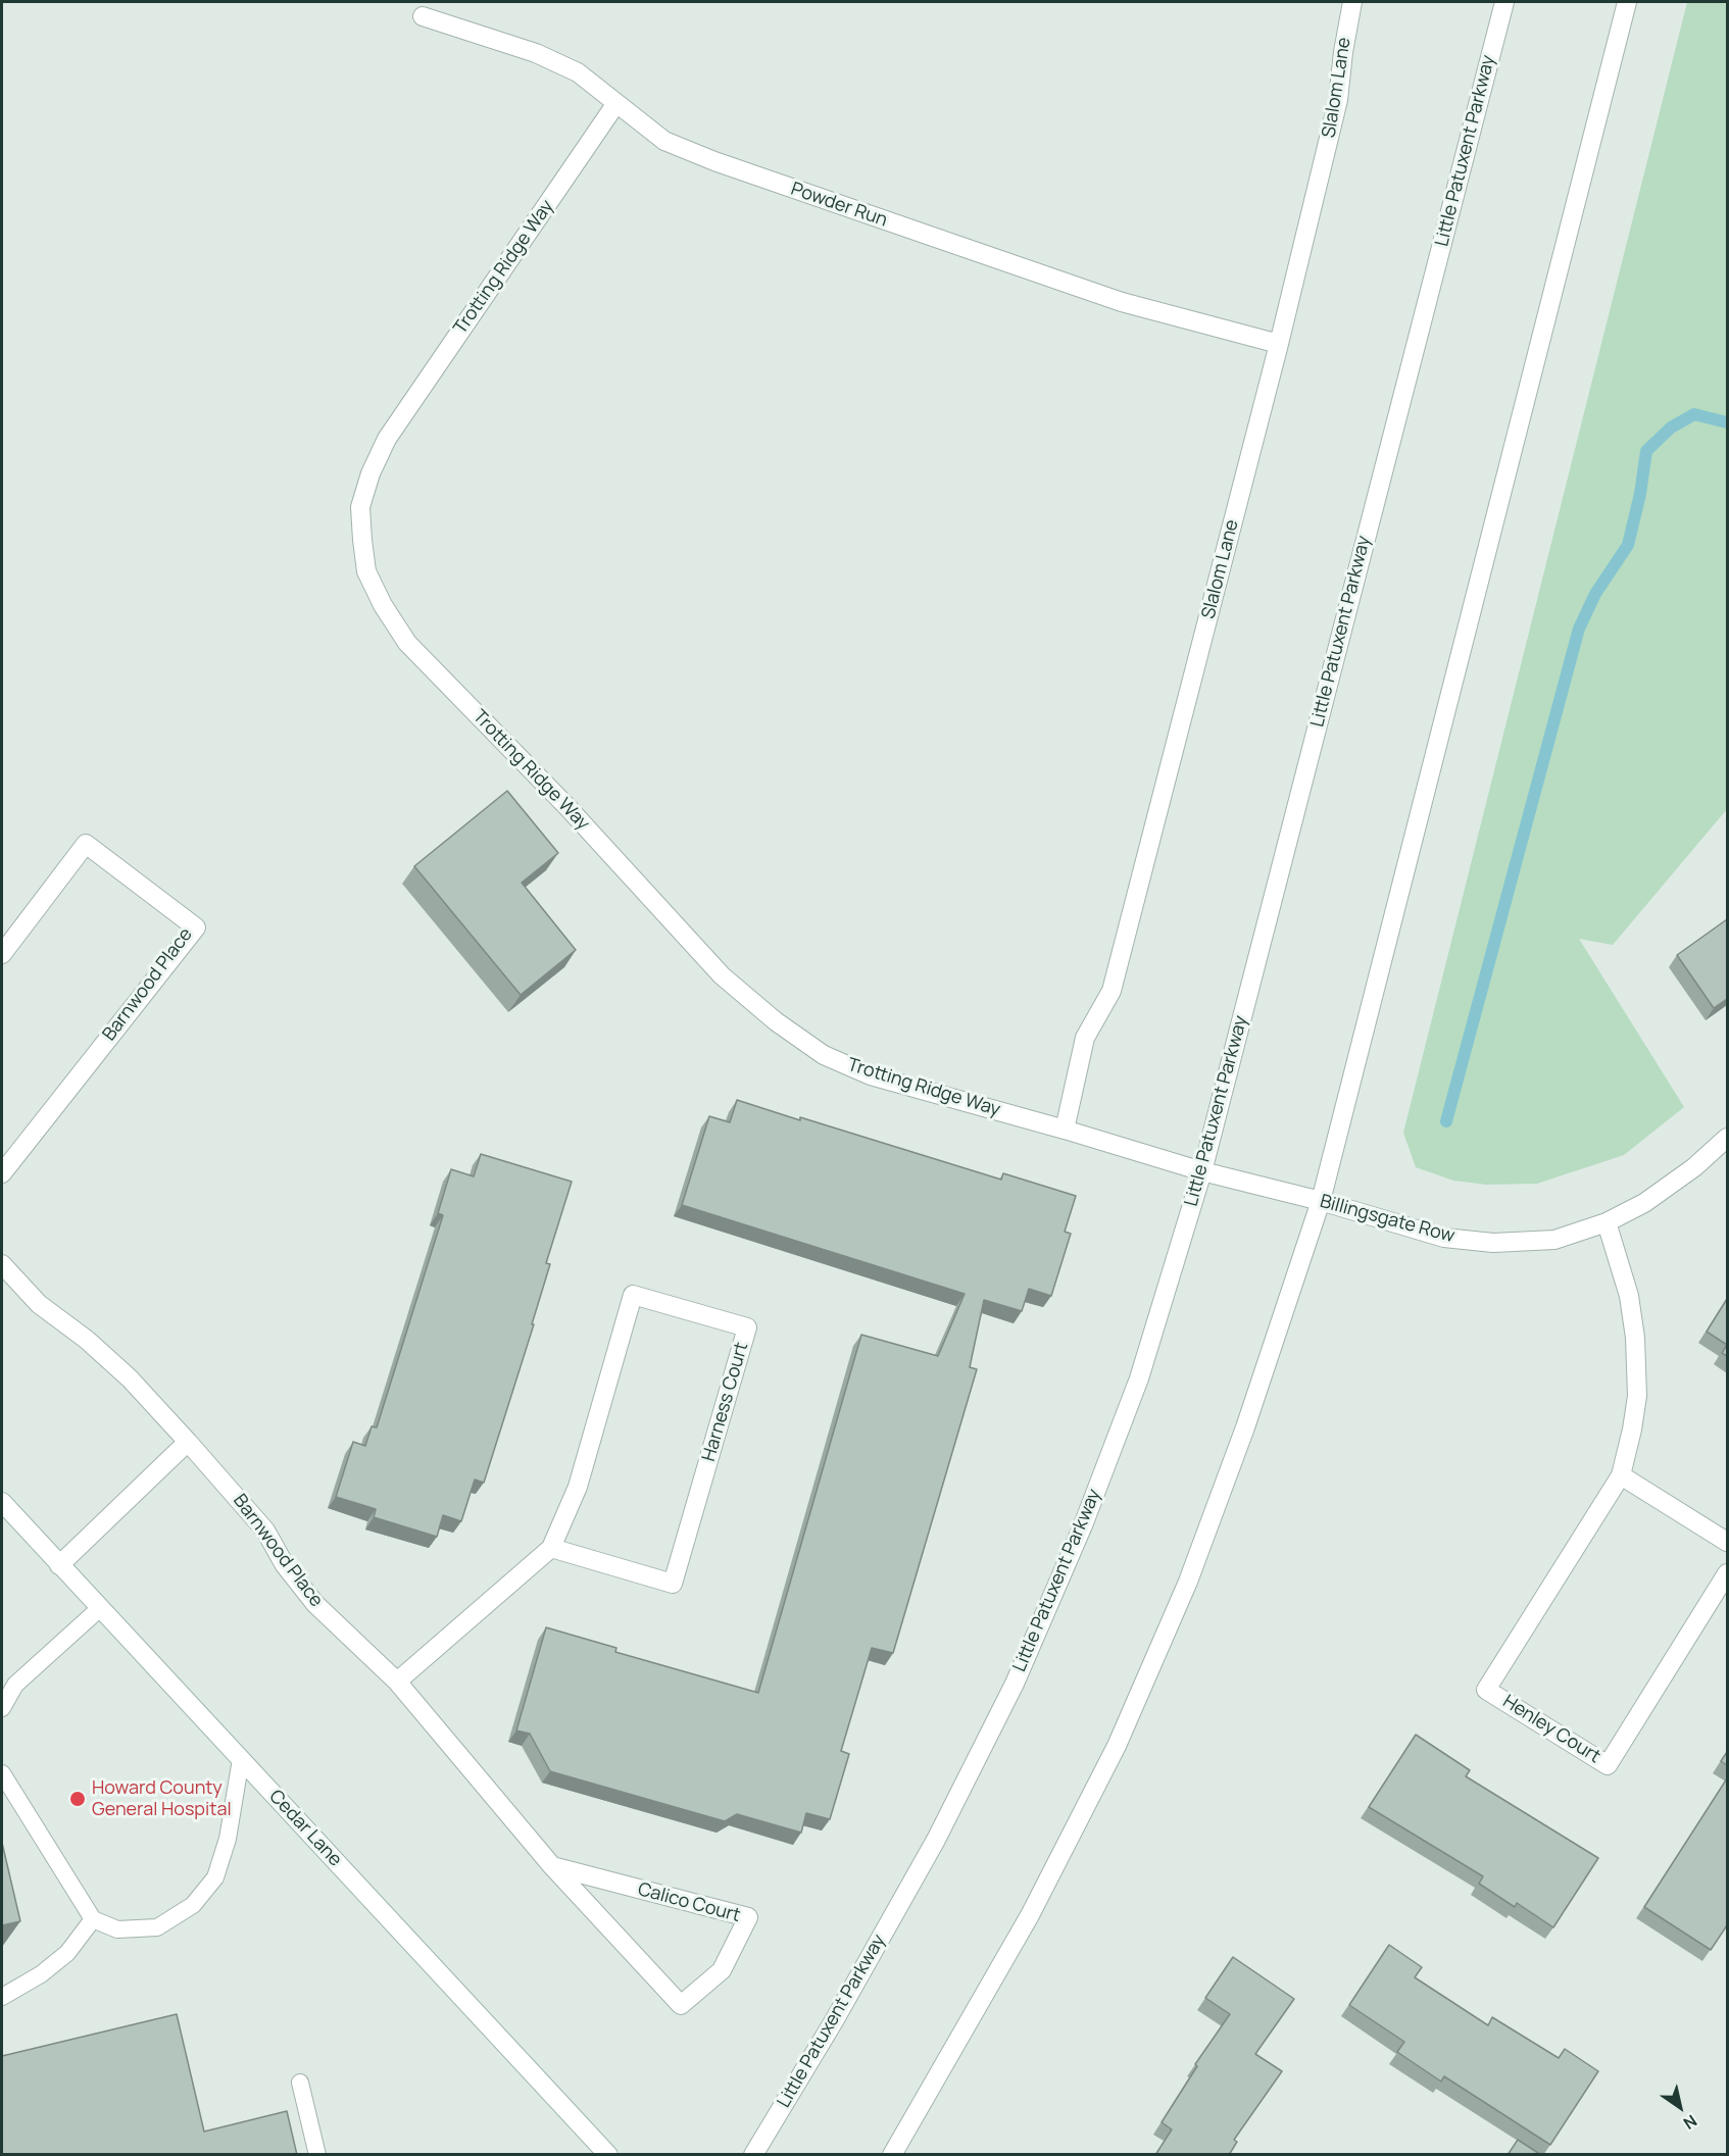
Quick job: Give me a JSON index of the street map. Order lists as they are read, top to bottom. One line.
{"streets":{"street":["Slalom Lane","Little Patuxent Parkway","Powder Run","Trotting Ridge Way","Barnwood Place","Billingsgate Row","Harness Court","Henley Court","Cedar Lane","Calico Court"]},"crossings":[["Slalom Lane","Powder Run"],["Slalom Lane","Trotting Ridge Way"],["Little Patuxent Parkway","Trotting Ridge Way"],["Little Patuxent Parkway","Billingsgate Row"],["Powder Run","Trotting Ridge Way"],["Trotting Ridge Way","Billingsgate Row"],["Barnwood Place","Harness Court"],["Barnwood Place","Calico Court"],["Billingsgate Row","Henley Court"],["Harness Court","Calico Court"]],"places":["Howard County General Hospital"],"north":"bottom right"}
